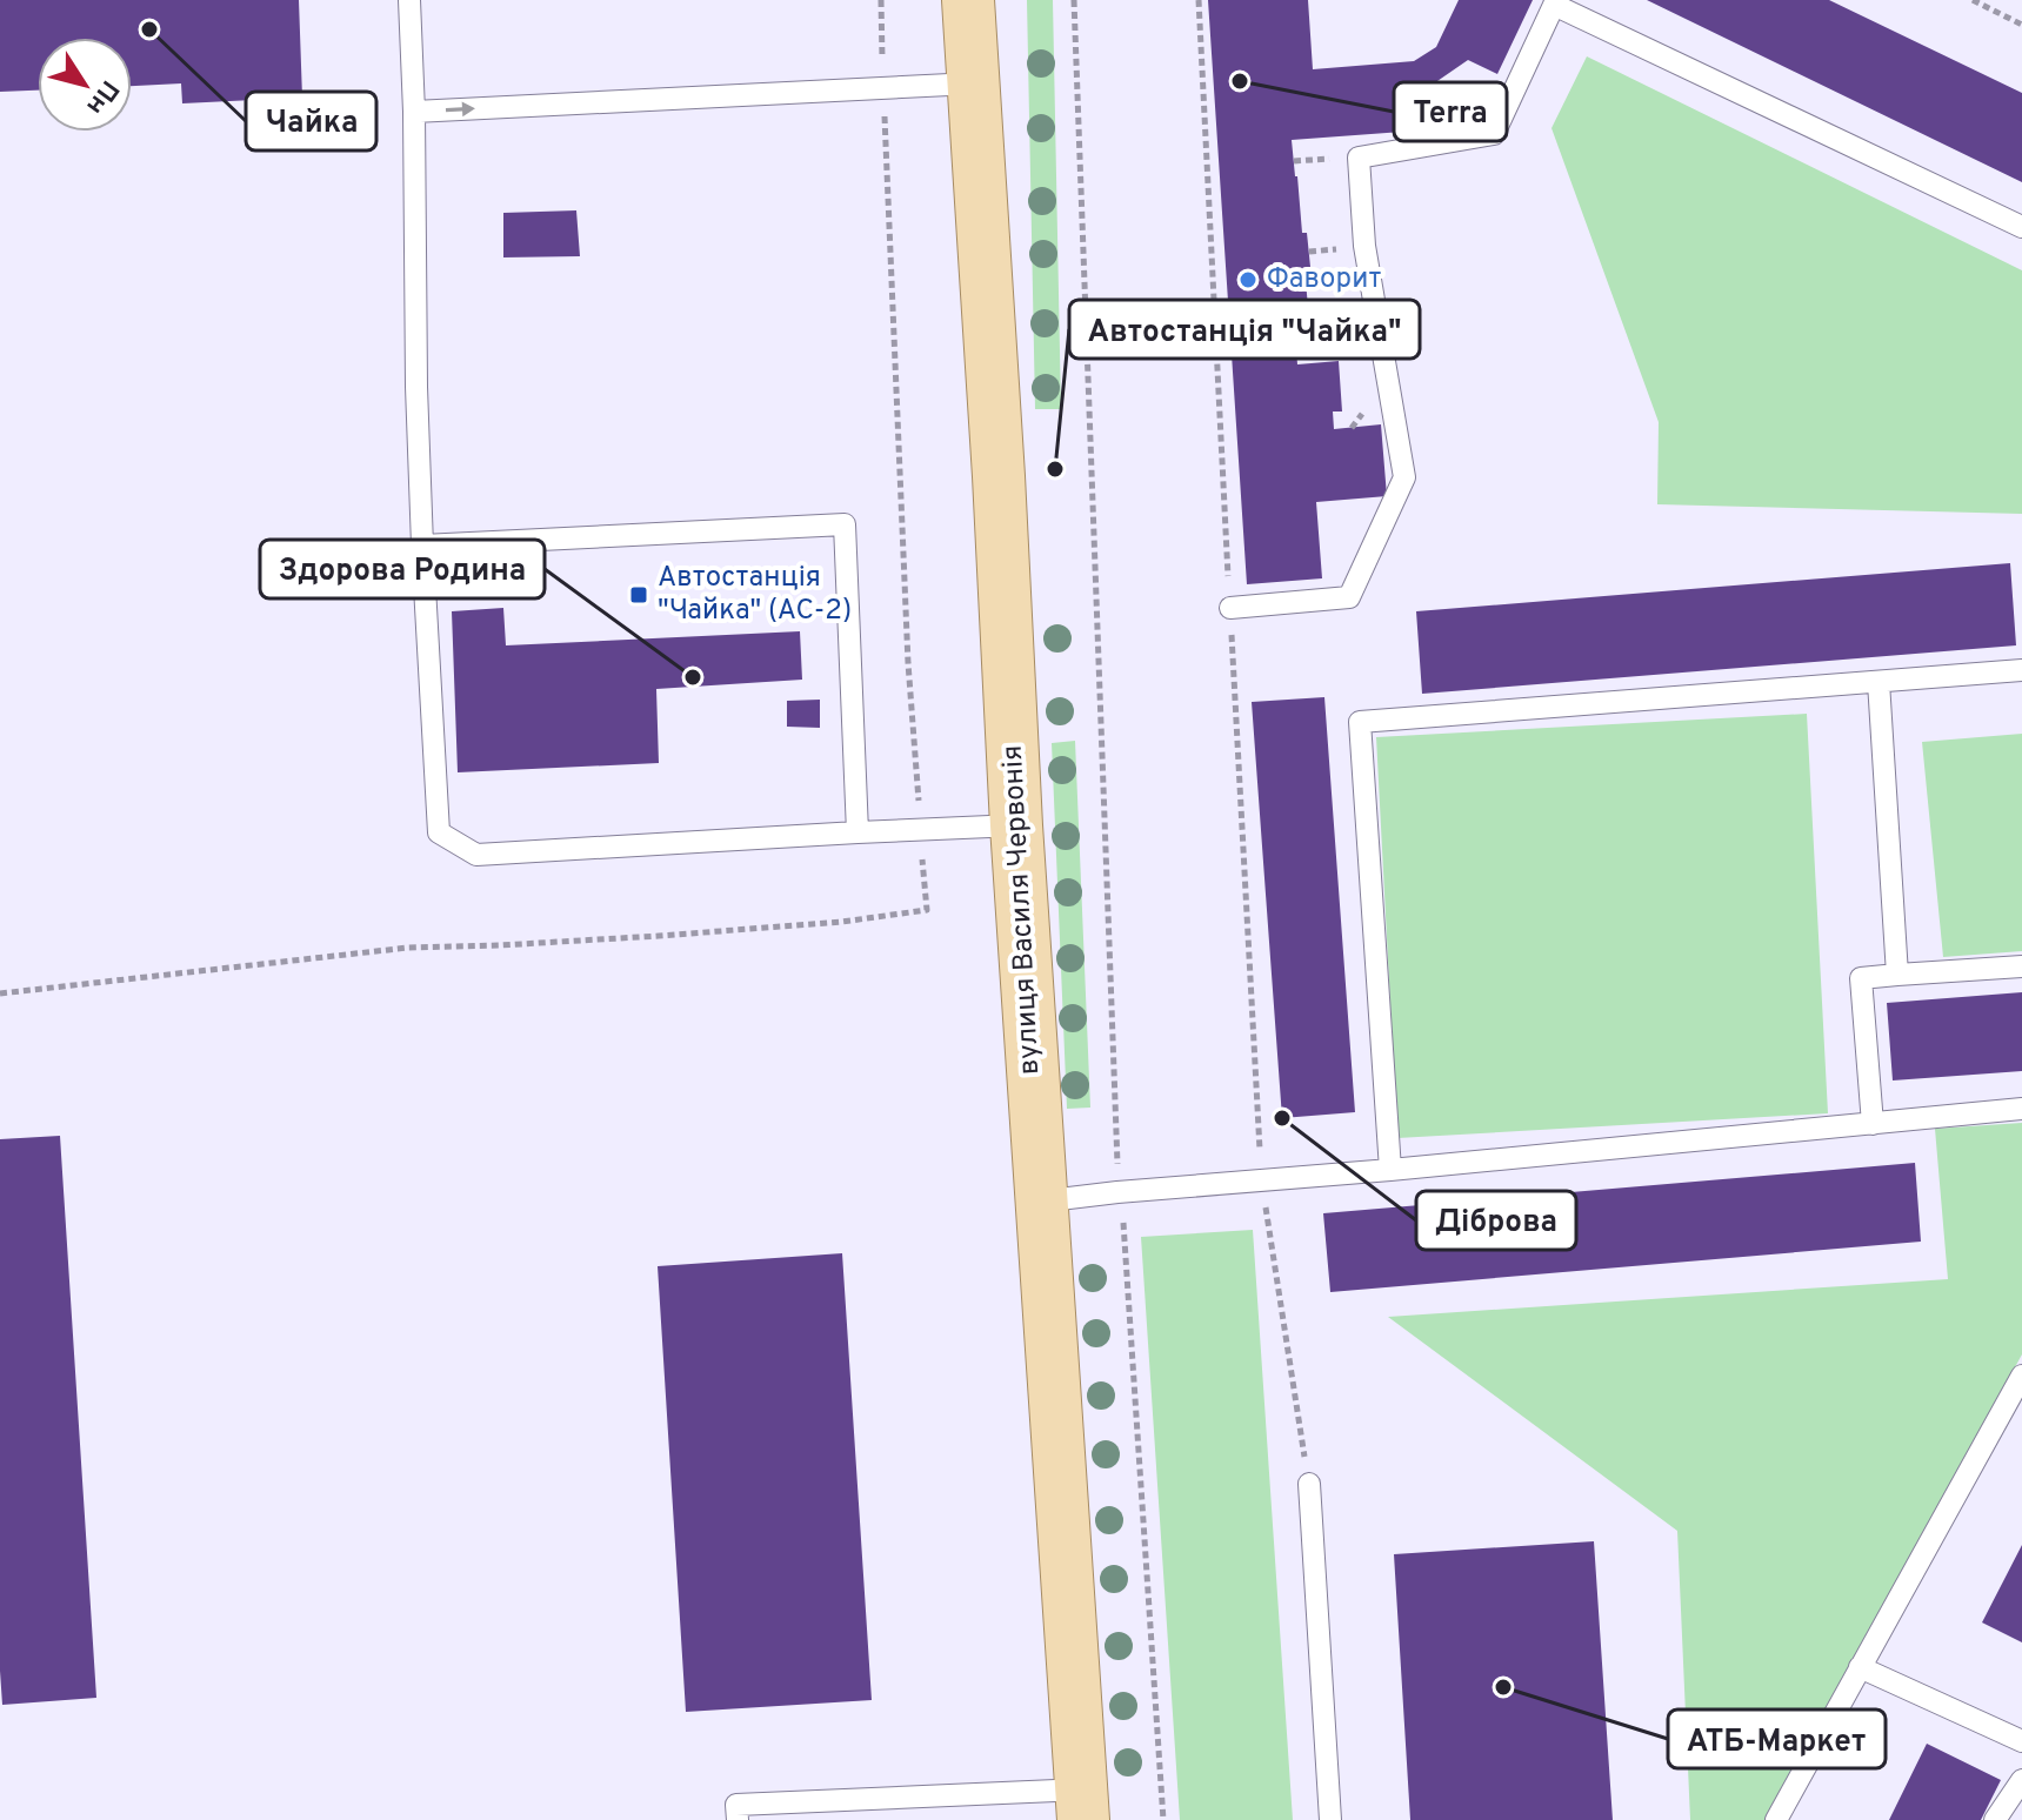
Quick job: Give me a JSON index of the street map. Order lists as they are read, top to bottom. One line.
{"streets":{"main road":["вулиця Василя Червонія"]},"places":{"other":["Чайка","Terra","Фаворит","Автостанція \"Чайка\"","Здорова Родина","Діброва","АТБ-Маркет"],"transit":["Автостанція \"Чайка\" (АС-2)"]},"north":"bottom right"}
